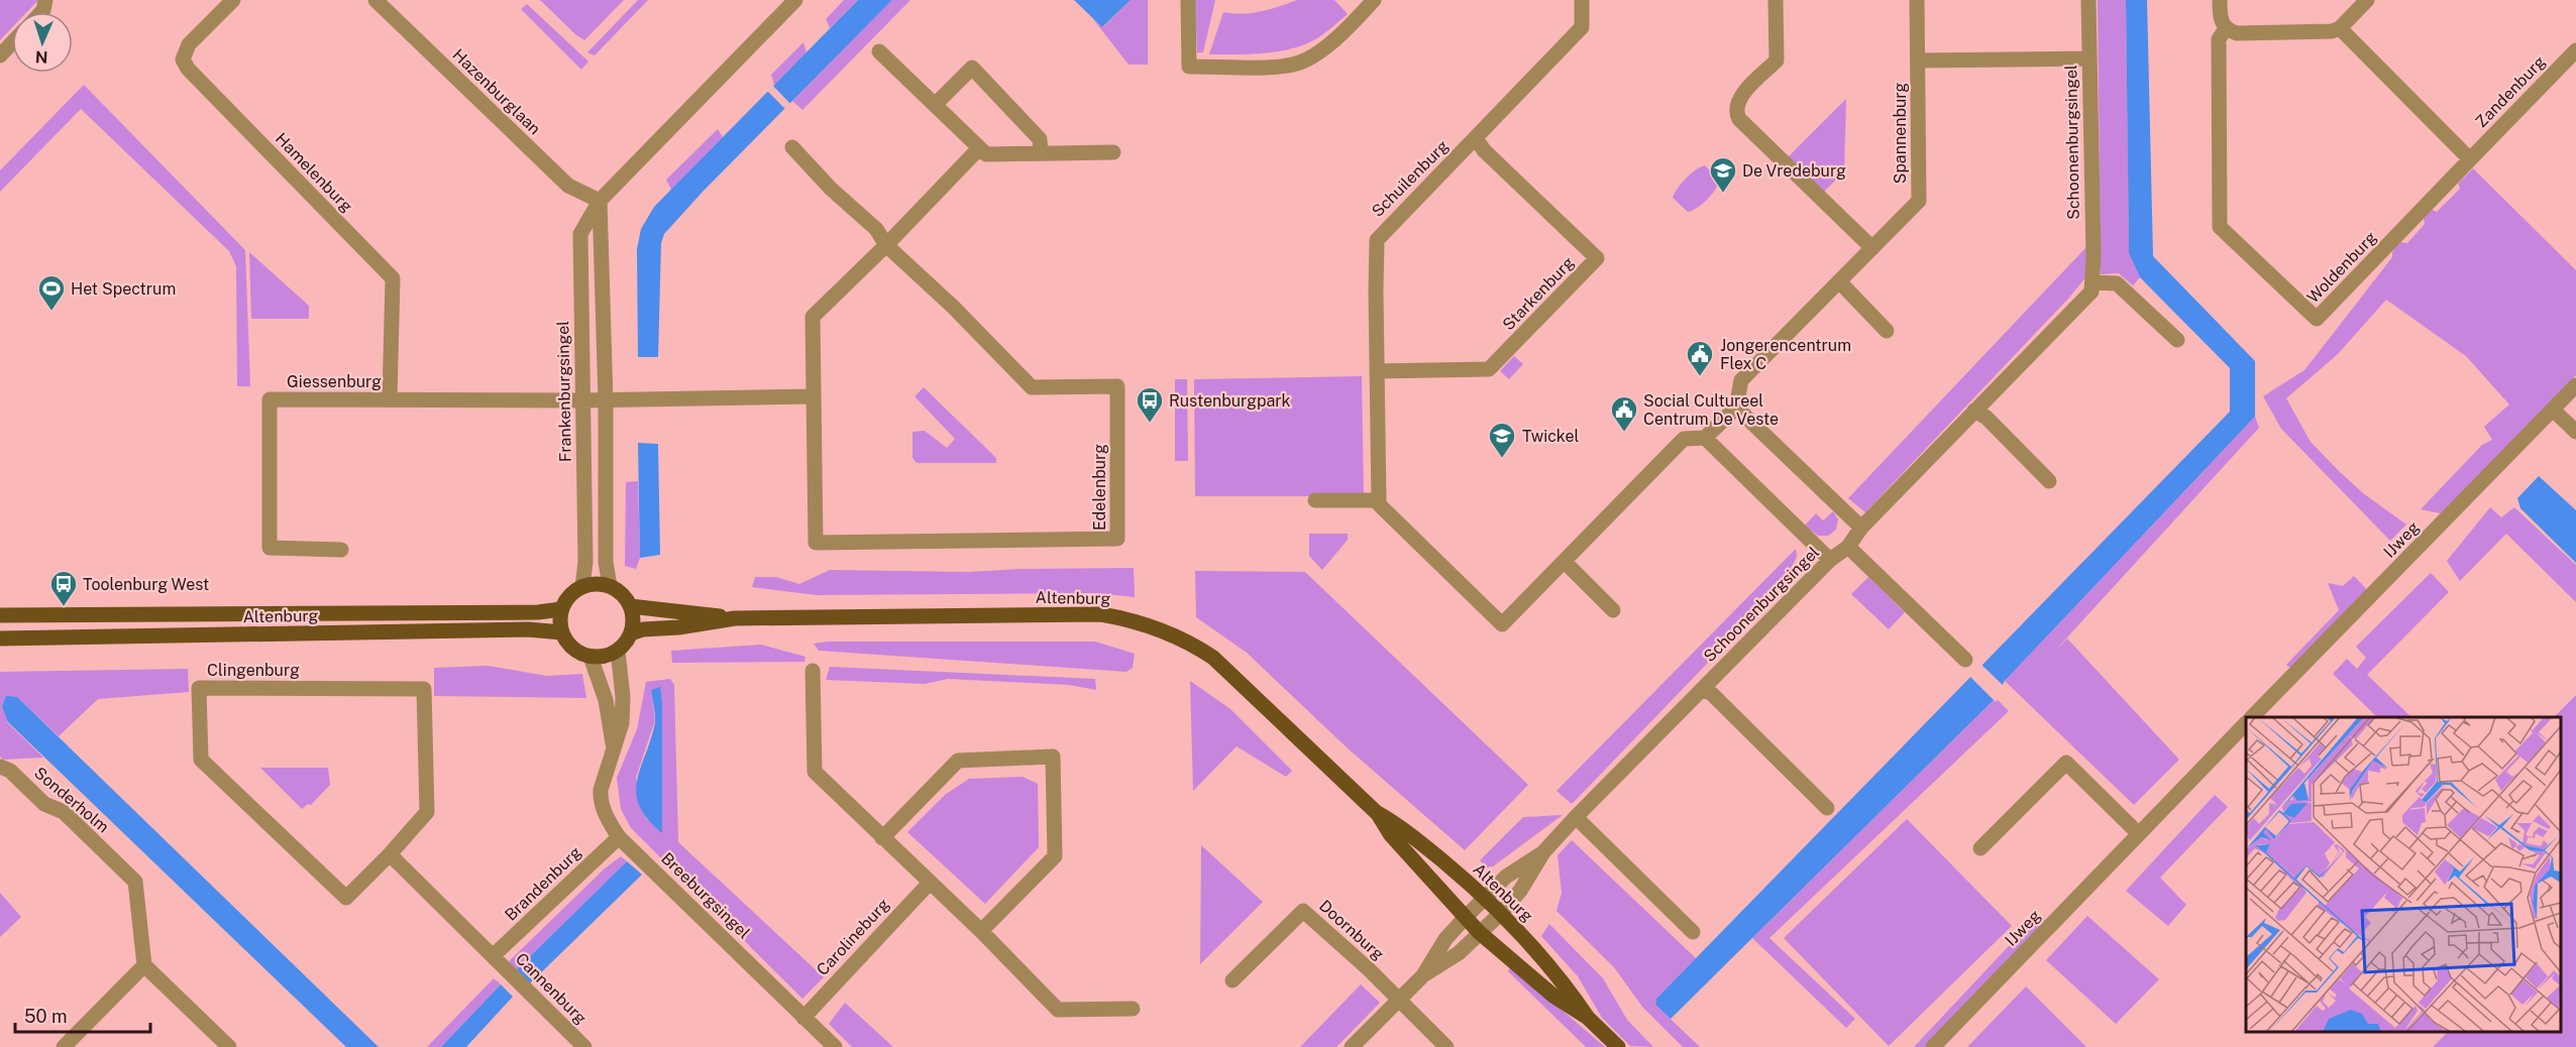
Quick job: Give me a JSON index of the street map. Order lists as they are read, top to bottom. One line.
{"streets":{"main road":["Altenburg"],"street":["Hazenburglaan","Zandenburg","Spannenburg","Schoonenburgsingel","Hamelenburg","Schuilenburg","Woldenburg","Starkenburg","Giessenburg","Frankenburgsingel","Edelenburg","IJweg","Clingenburg","Sonderholm","Brandenburg","Breeburgsingel","Doornburg","Carolineburg","Cannenburg"]},"crossings":[["Hazenburglaan","Frankenburgsingel"],["Zandenburg","Woldenburg"],["Spannenburg","Schoonenburgsingel"],["Schoonenburgsingel","Altenburg"],["Hamelenburg","Giessenburg"],["Schuilenburg","Starkenburg"],["Giessenburg","Frankenburgsingel"],["Frankenburgsingel","Altenburg"],["Frankenburgsingel","Breeburgsingel"],["Altenburg","Breeburgsingel"],["Brandenburg","Breeburgsingel"],["Brandenburg","Cannenburg"],["Breeburgsingel","Carolineburg"]],"places":{"school or university":["De Vredeburg","Twickel"],"sports":["Het Spectrum"],"public building":["Jongerencentrum Flex C","Social Cultureel Centrum De Veste"],"bus stop":["Rustenburgpark","Toolenburg West"]},"scale_bar":"50 m","north":"bottom"}
